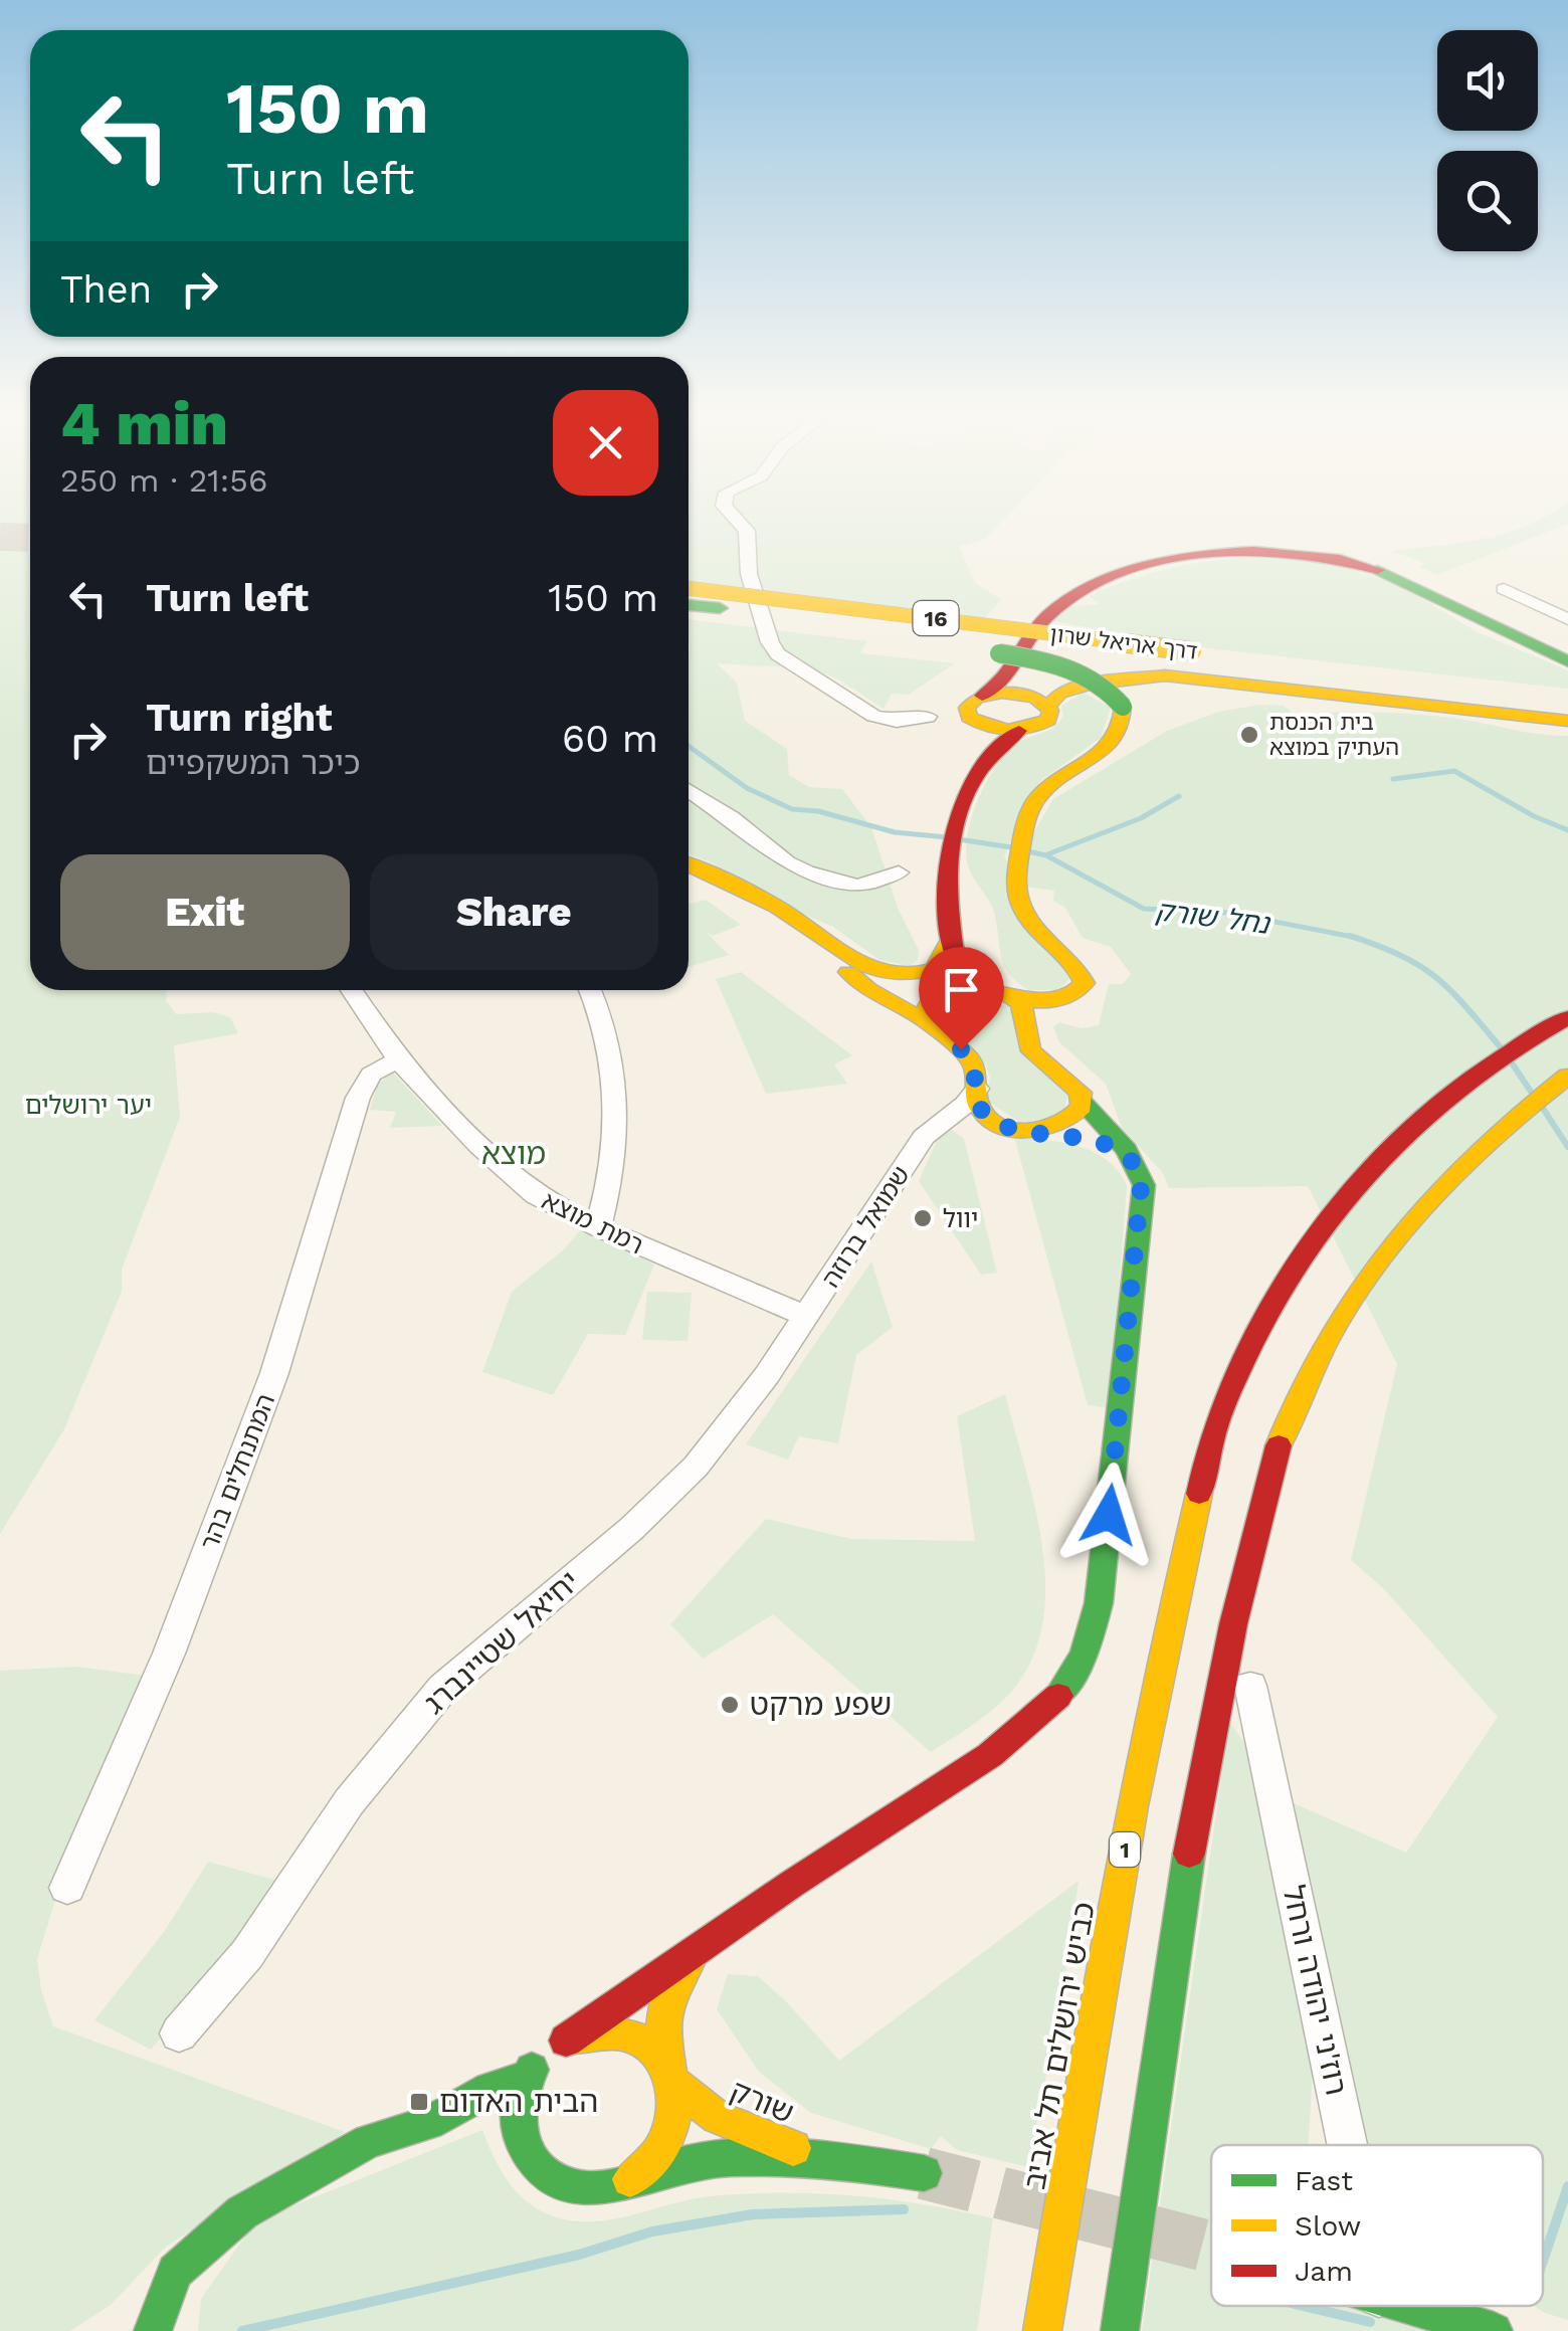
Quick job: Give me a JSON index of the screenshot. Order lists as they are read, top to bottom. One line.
{"streets":{"main road":["16","דרך אריאל שרון","1","כביש ירושלים תל אביב","שורק"],"street":["רמת מוצא","שמואל ברוזה","המתנחלים בהר","יחיאל שטיינברג","רוז'ני יהודה ורחל"]},"crossings":[["רמת מוצא","שמואל ברוזה"],["רמת מוצא","המתנחלים בהר"],["רמת מוצא","יחיאל שטיינברג"],["שמואל ברוזה","יחיאל שטיינברג"]],"districts":["מוצא"],"water":["נחל שורק"],"parks":["יער ירושלים"],"places":{"other":["בית הכנסת העתיק במוצא","יוול","שפע מרקט"],"transit":["הבית האדום"]},"legend":["Fast","Slow","Jam"],"page":{"turn":["150 m","Turn left"],"then":"Then","heading":["4 min","250 m · 21:56"],"list":[{"name":"Turn left","value":"150 m"},{"name":"Turn right","note":"כיכר המשקפיים","value":"60 m"}],"buttons":["Exit","Share"]}}
